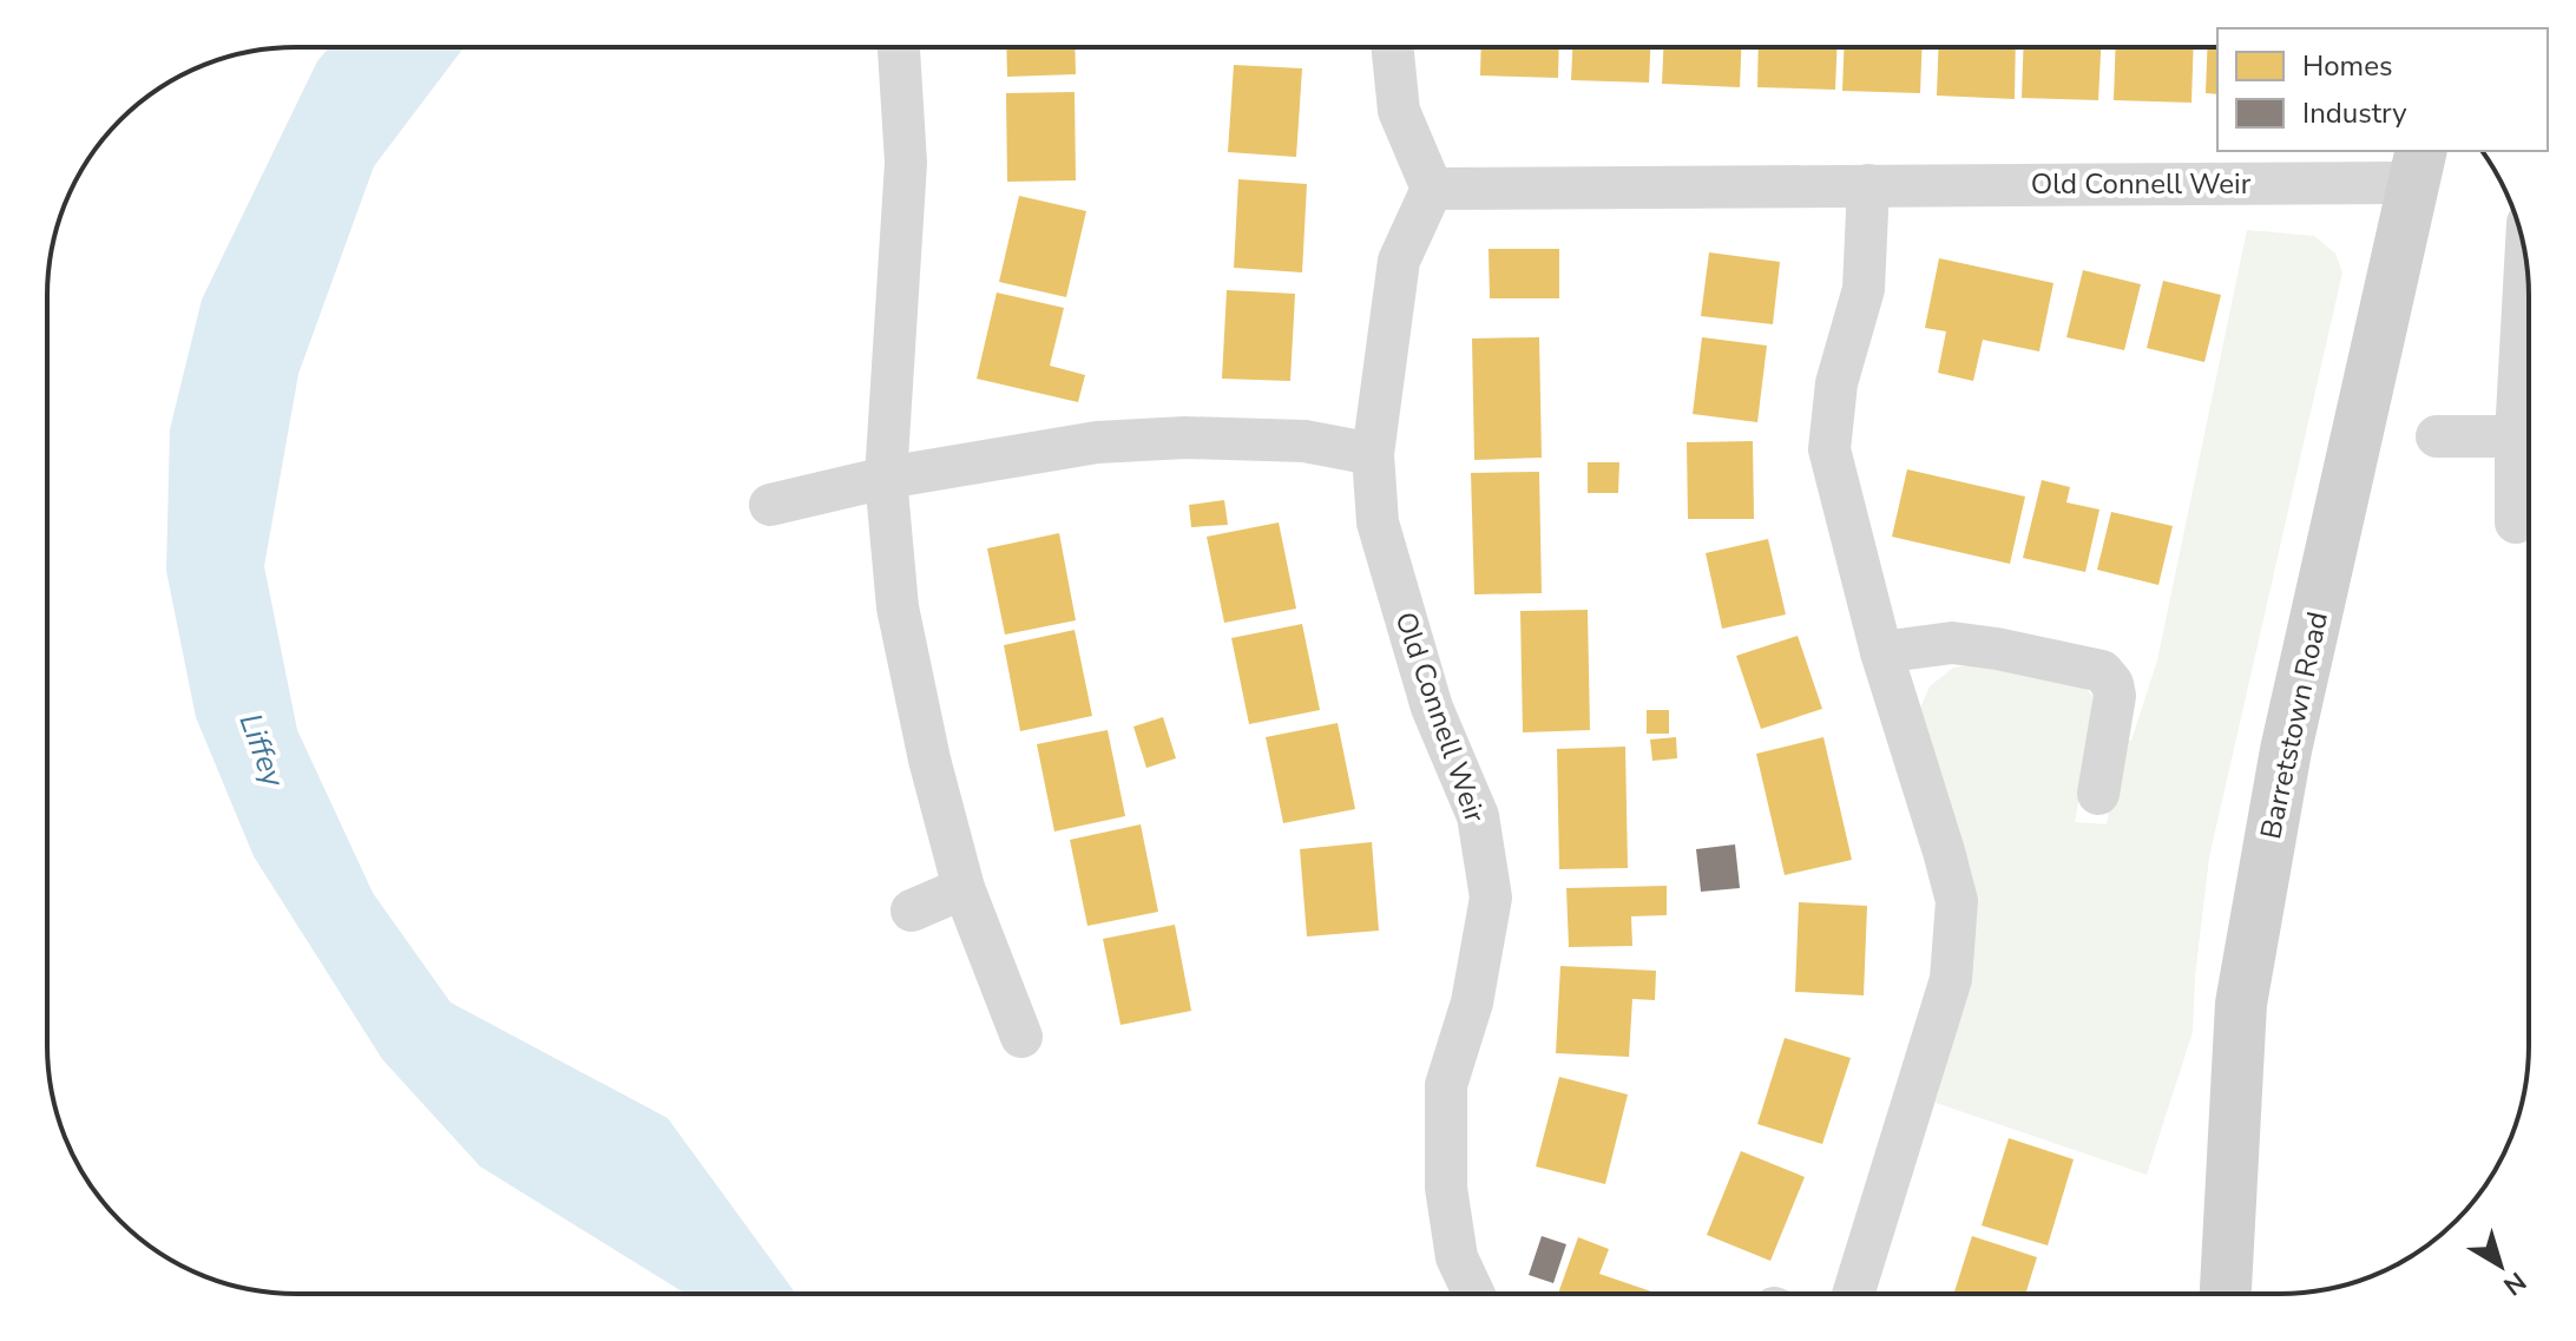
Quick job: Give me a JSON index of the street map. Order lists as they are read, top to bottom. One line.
{"streets":{"street":["Old Connell Weir","Barretstown Road"]},"crossings":[["Old Connell Weir","Barretstown Road"]],"water":["Liffey"],"legend":["Homes","Industry"],"north":"bottom right"}
